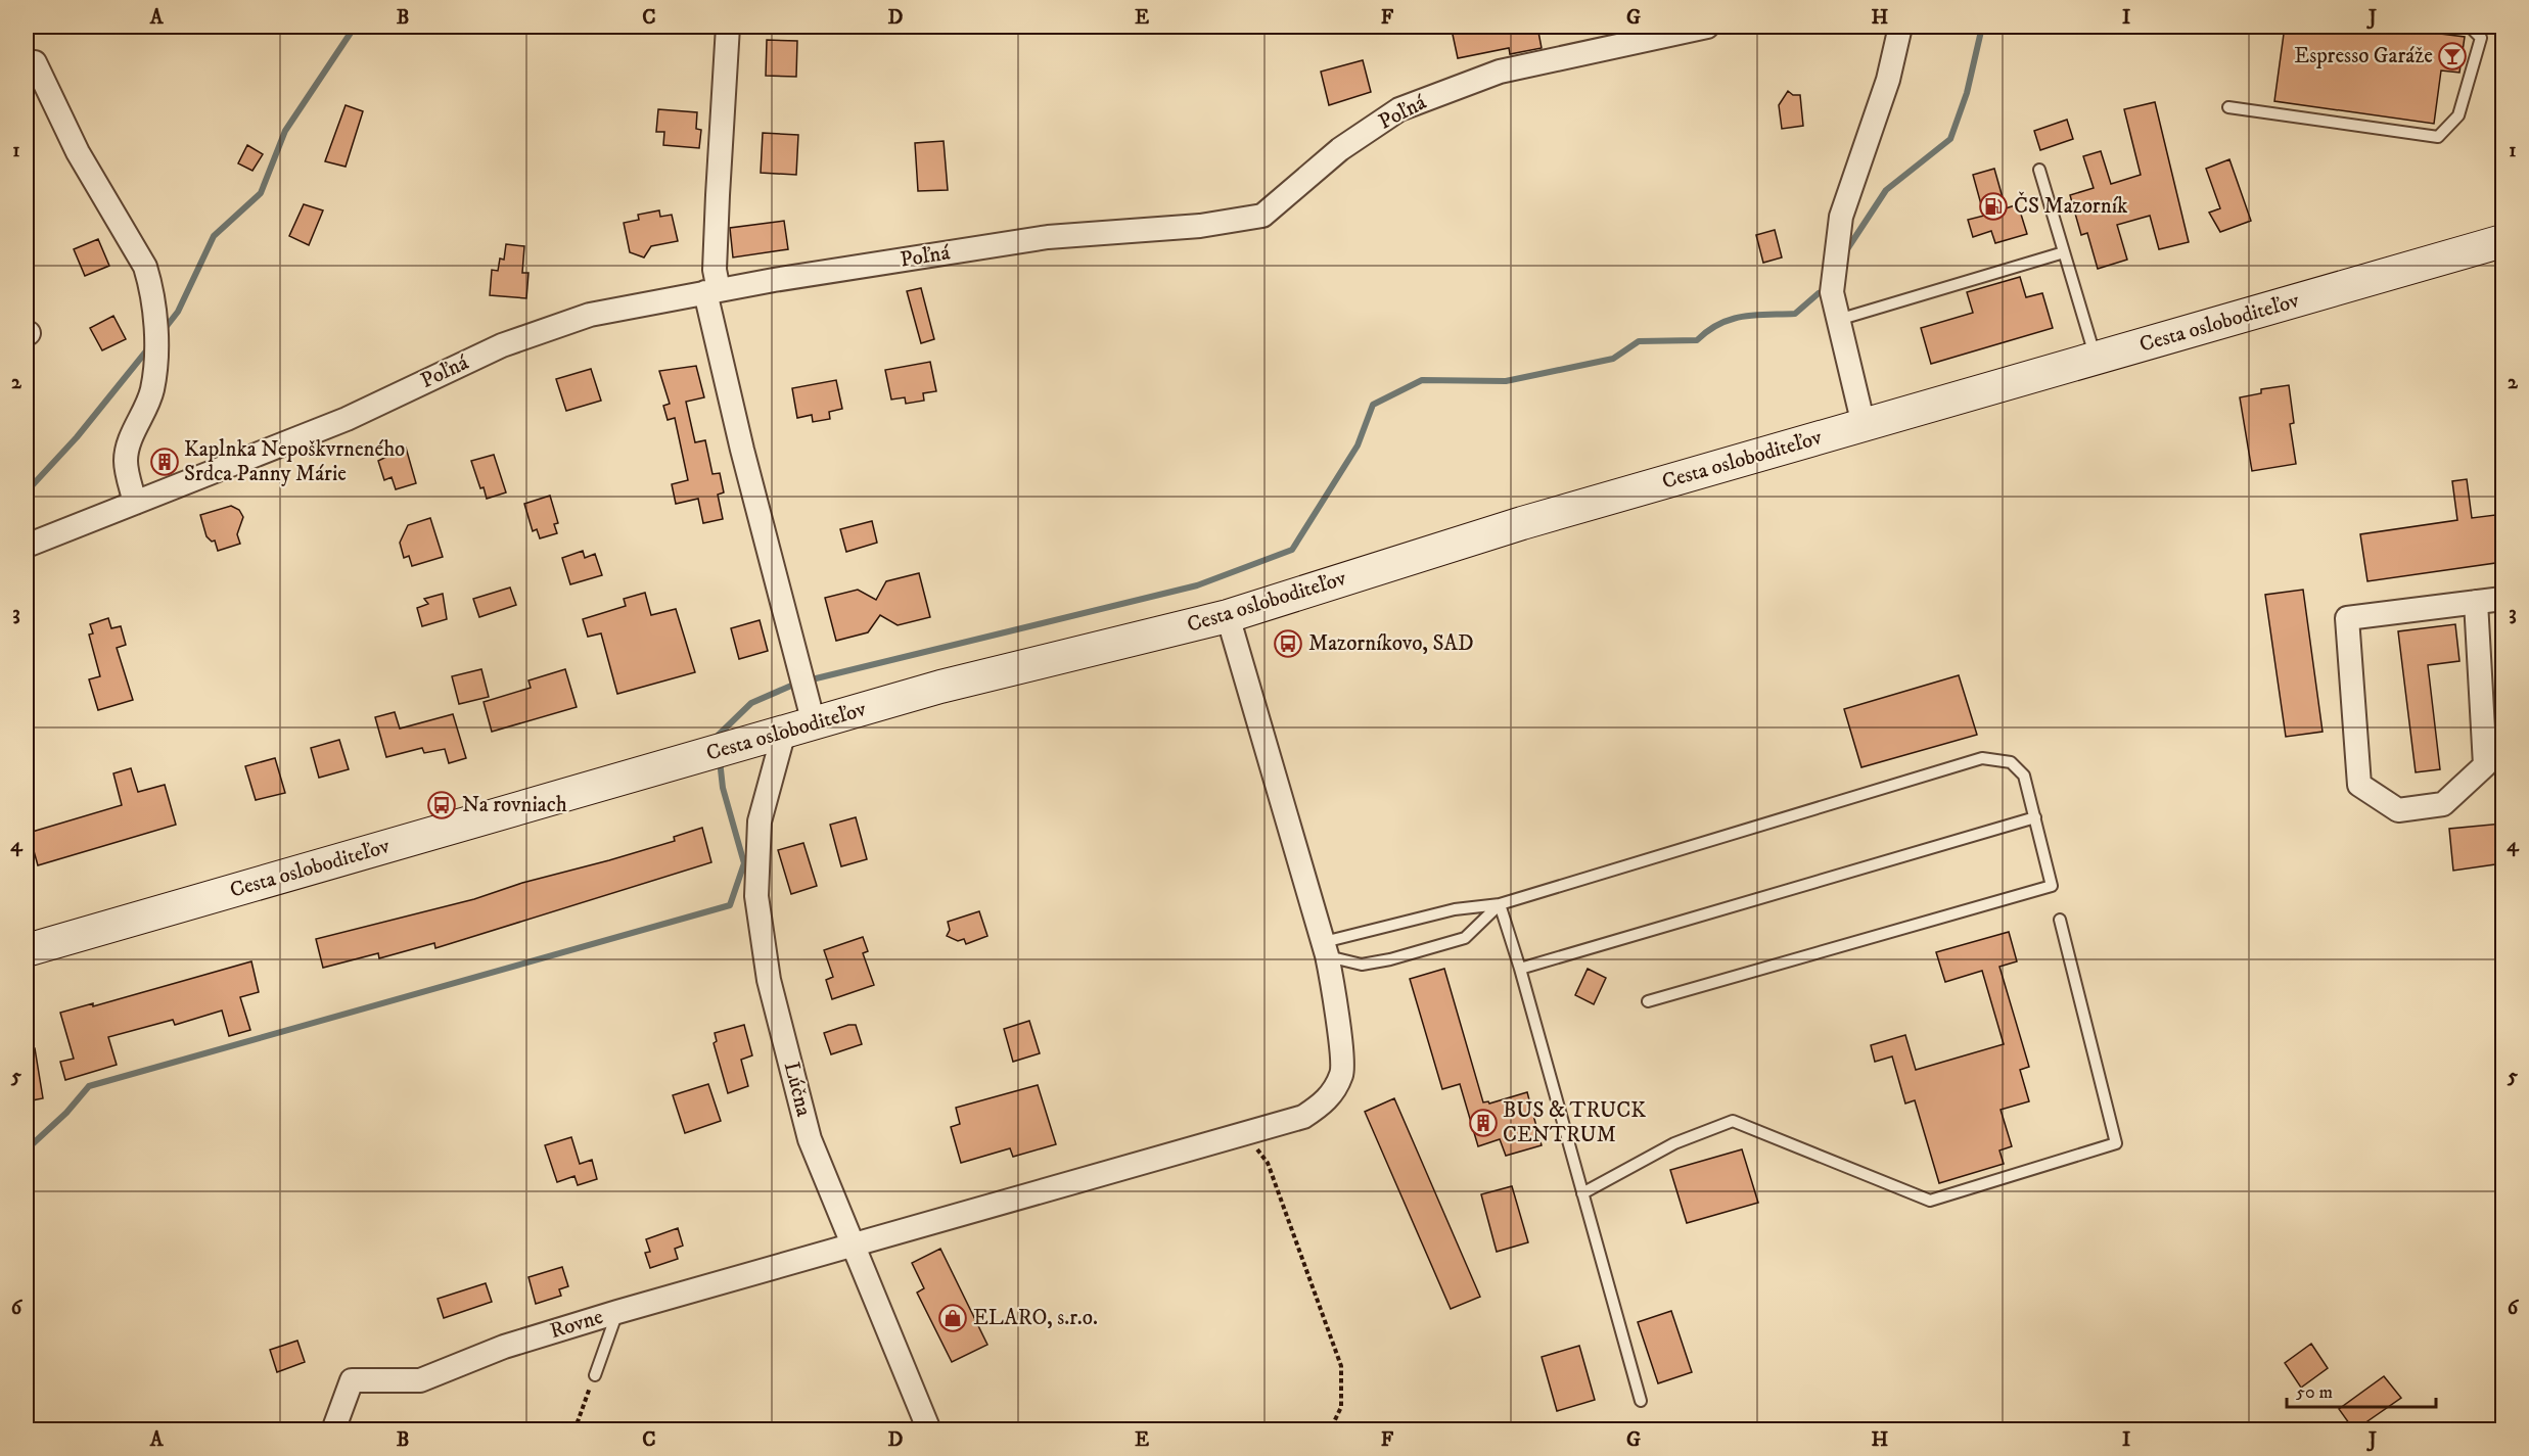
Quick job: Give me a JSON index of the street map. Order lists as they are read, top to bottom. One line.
{"streets":{"main road":["Cesta osloboditeľov"],"street":["Poľná","Lúčna","Rovne"]},"crossings":[["Cesta osloboditeľov","Lúčna"],["Cesta osloboditeľov","Rovne"],["Lúčna","Rovne"]],"places":{"bar":["Espresso Garáže"],"fuel station":["ČS Mazorník"],"building":["Kaplnka Nepoškvrneného Srdca Panny Márie","BUS & TRUCK CENTRUM"],"bus stop":["Mazorníkovo, SAD","Na rovniach"],"shop":["ELARO, s.r.o."]},"scale_bar":"50 m","grid":{"columns":["A","B","C","D","E","F","G","H","I","J"],"rows":["1","2","3","4","5","6"]}}
